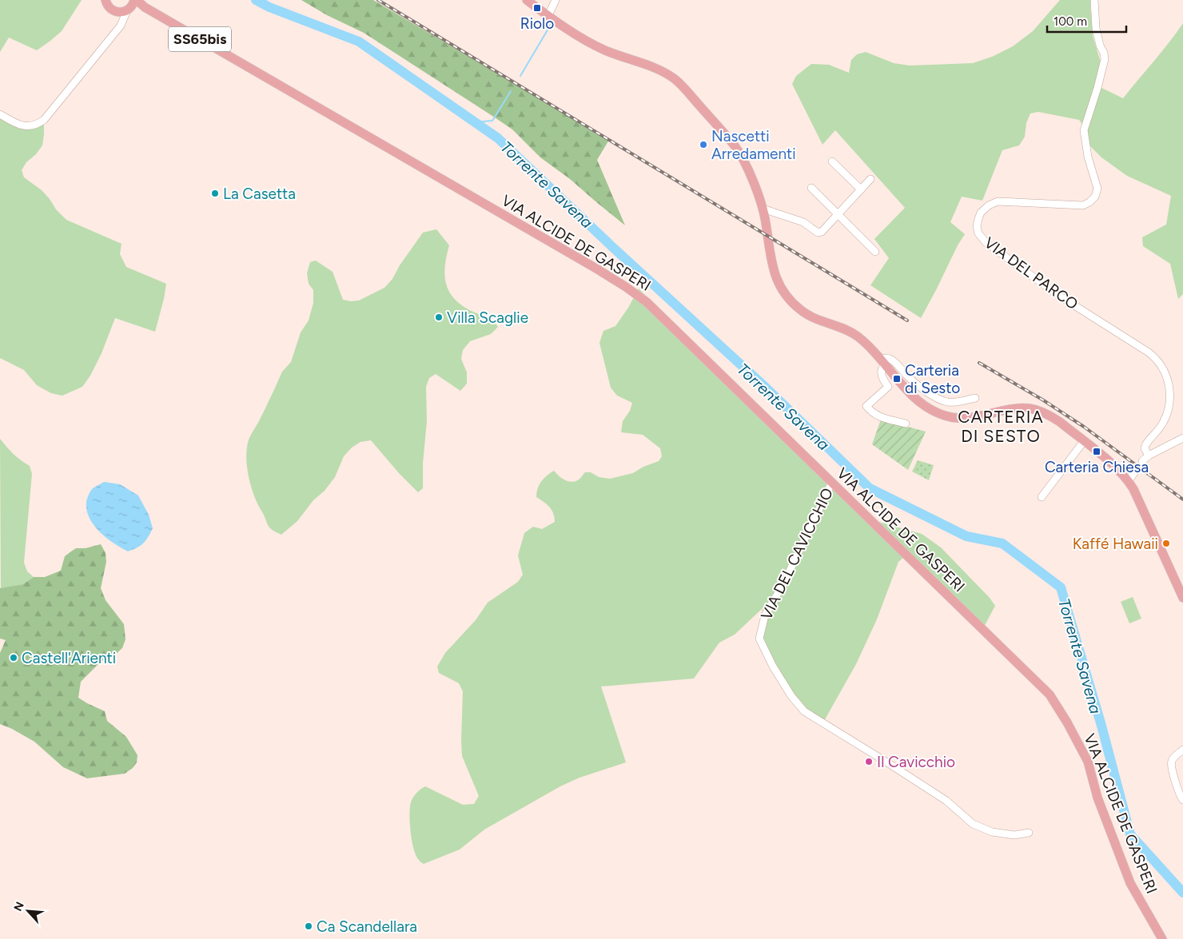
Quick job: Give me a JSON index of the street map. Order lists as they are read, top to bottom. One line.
{"streets":{"main road":["SS65bis","VIA ALCIDE DE GASPERI"],"street":["VIA DEL PARCO","VIA DEL CAVICCHIO"]},"crossings":[["SS65bis","VIA ALCIDE DE GASPERI"],["VIA ALCIDE DE GASPERI","VIA DEL CAVICCHIO"]],"districts":["CARTERIA DI SESTO"],"water":["Torrente Savena"],"places":{"transit":["Riolo","Carteria di Sesto","Carteria Chiesa"],"other":["Nascetti Arredamenti","La Casetta","Villa Scaglie","Kaffé Hawaii","Castell'Arienti","Il Cavicchio","Ca Scandellara"]},"scale_bar":"100 m","north":"top left"}
